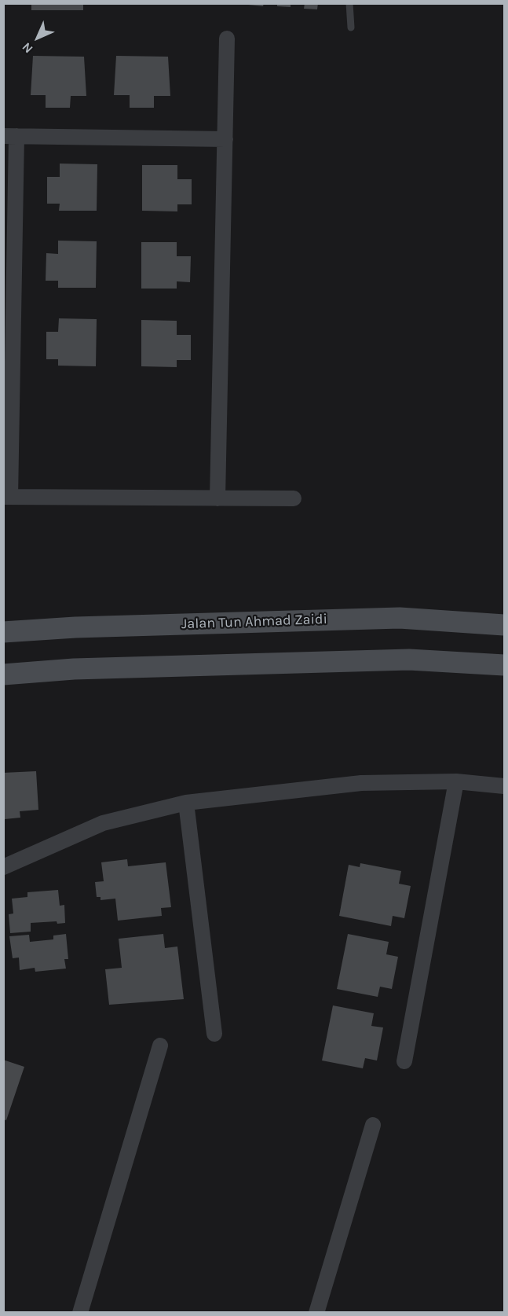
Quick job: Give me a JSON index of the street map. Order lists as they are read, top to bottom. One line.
{"streets":{"main road":["Jalan Tun Ahmad Zaidi"]},"north":"bottom left"}
